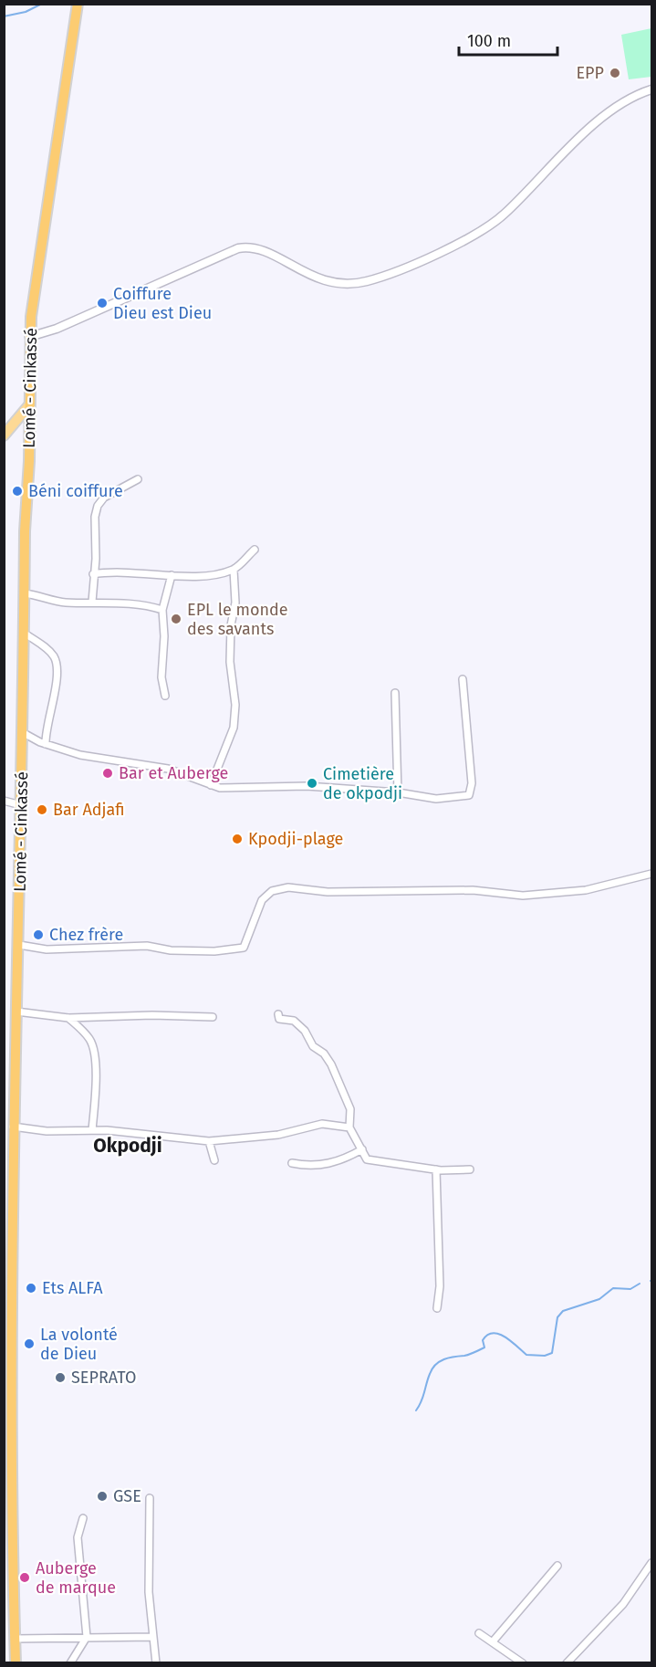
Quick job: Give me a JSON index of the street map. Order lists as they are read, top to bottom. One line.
{"streets":{"highway":["Lomé - Cinkassé"]},"districts":["Okpodji"],"places":["EPP","Coiffure Dieu est Dieu","Béni coiffure","EPL le monde des savants","Bar et Auberge","Cimetière de okpodji","Bar Adjafi","Kpodji-plage","Chez frère","Ets ALFA","La volonté de Dieu","SEPRATO","GSE","Auberge de marque"],"scale_bar":"100 m"}
